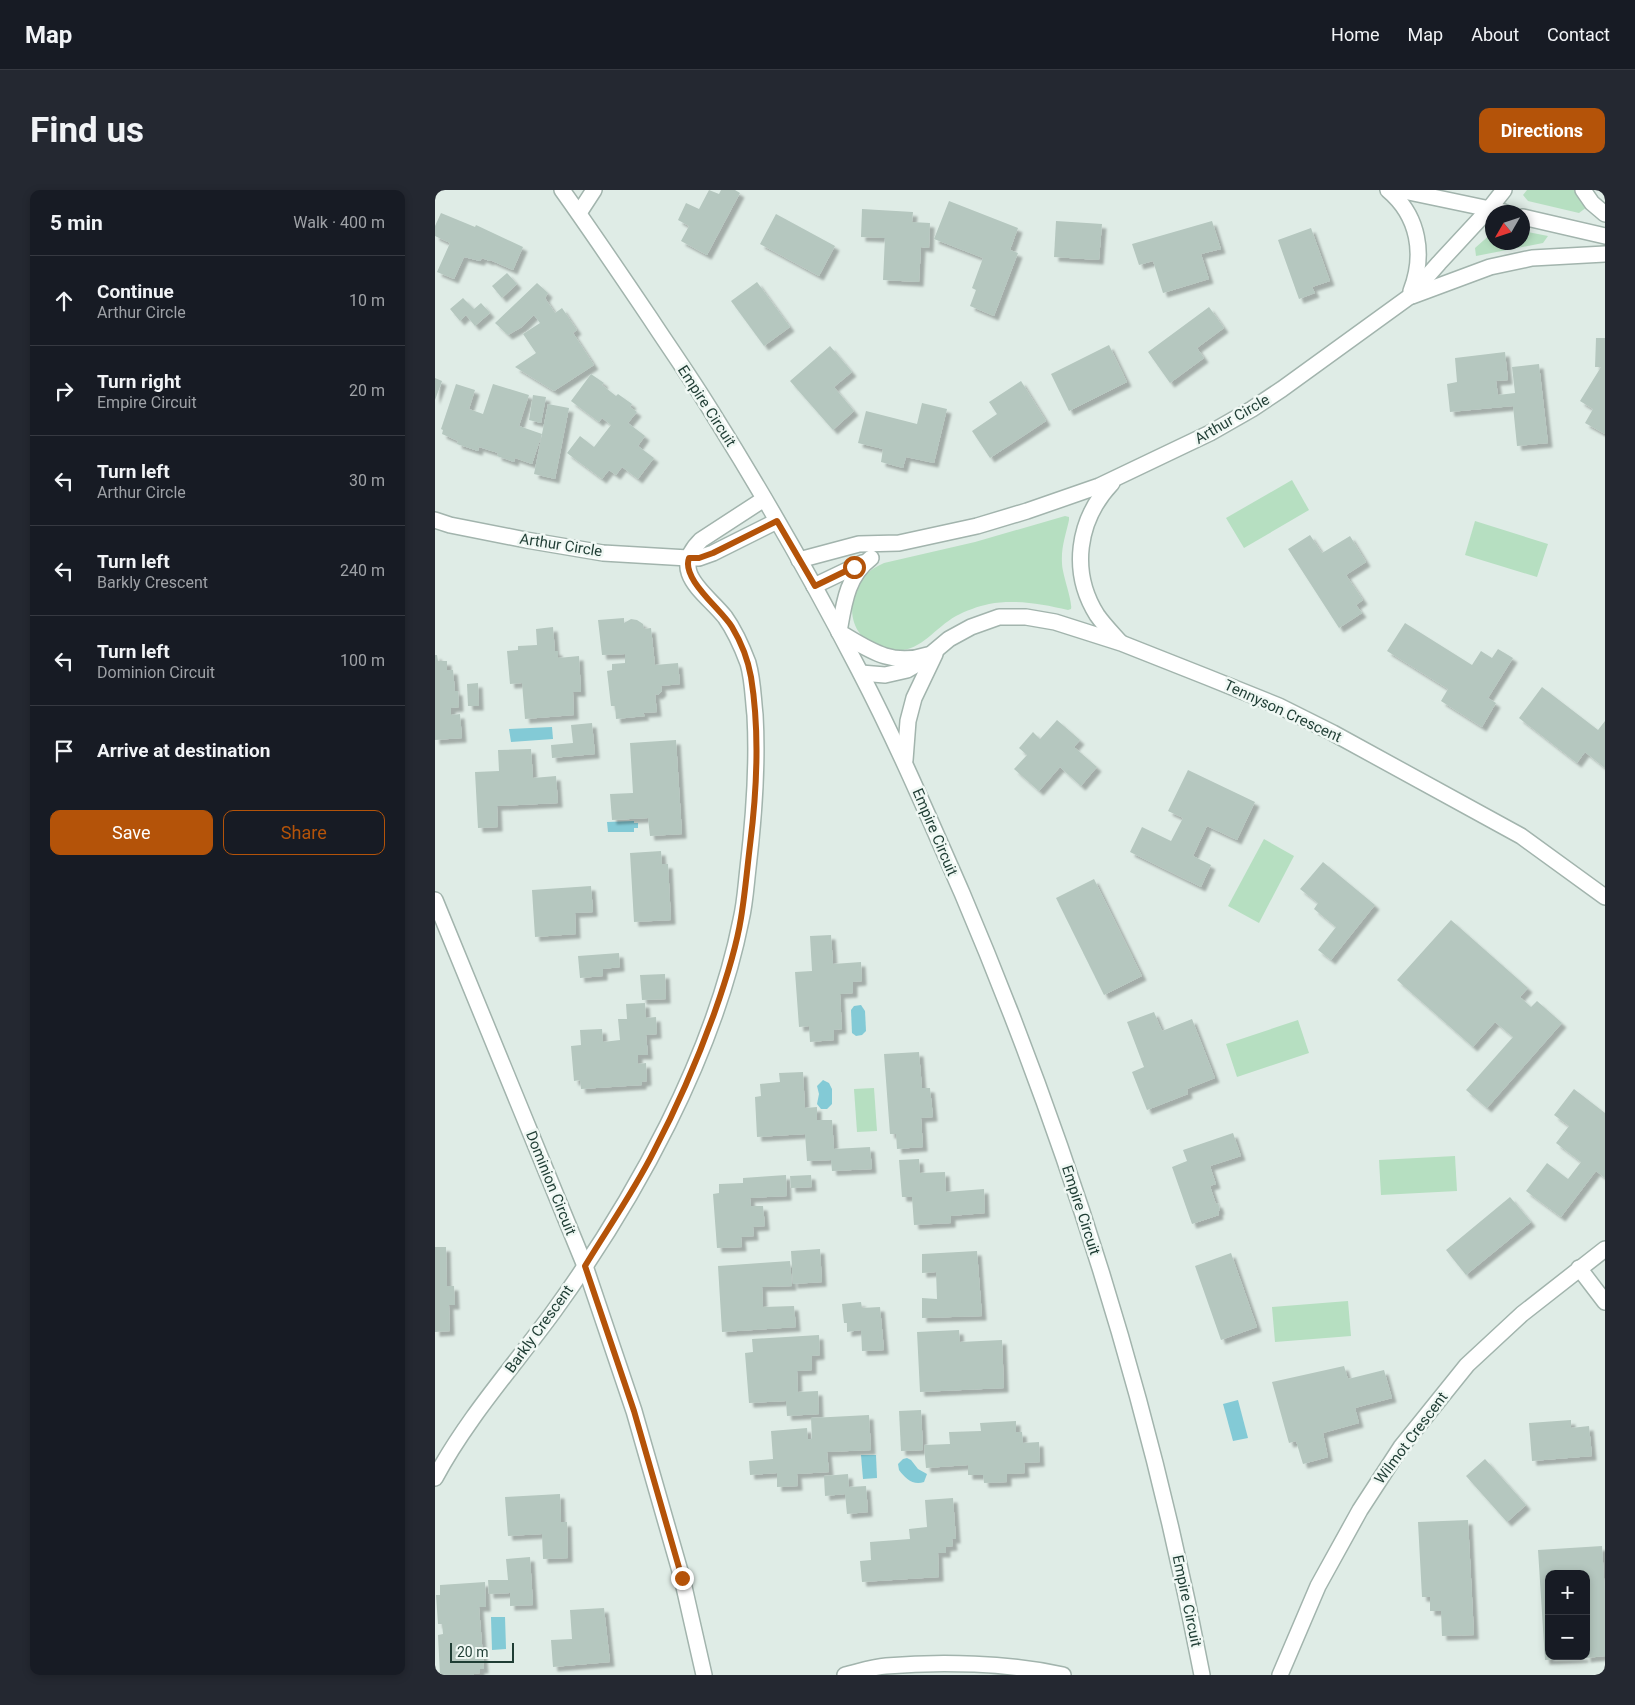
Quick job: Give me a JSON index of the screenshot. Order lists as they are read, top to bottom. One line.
{"streets":{"street":["Empire Circuit","Arthur Circle","Tennyson Crescent","Dominion Circuit","Barkly Crescent","Wilmot Crescent"]},"crossings":[["Empire Circuit","Arthur Circle"],["Empire Circuit","Tennyson Crescent"],["Arthur Circle","Barkly Crescent"],["Dominion Circuit","Barkly Crescent"]],"scale_bar":"20 m","north":"bottom left","page":{"header":"Map","nav":["Home","Map","About","Contact"],"buttons":["Directions",["Save","Share"]],"title":"Find us","heading":["5 min","Walk · 400 m"],"list":[["Continue","Arthur Circle","10 m"],["Turn right","Empire Circuit","20 m"],["Turn left","Arthur Circle","30 m"],["Turn left","Barkly Crescent","240 m"],["Turn left","Dominion Circuit","100 m"],"Arrive at destination"],"map_buttons":["+","−"],"scale":"20 m"}}
